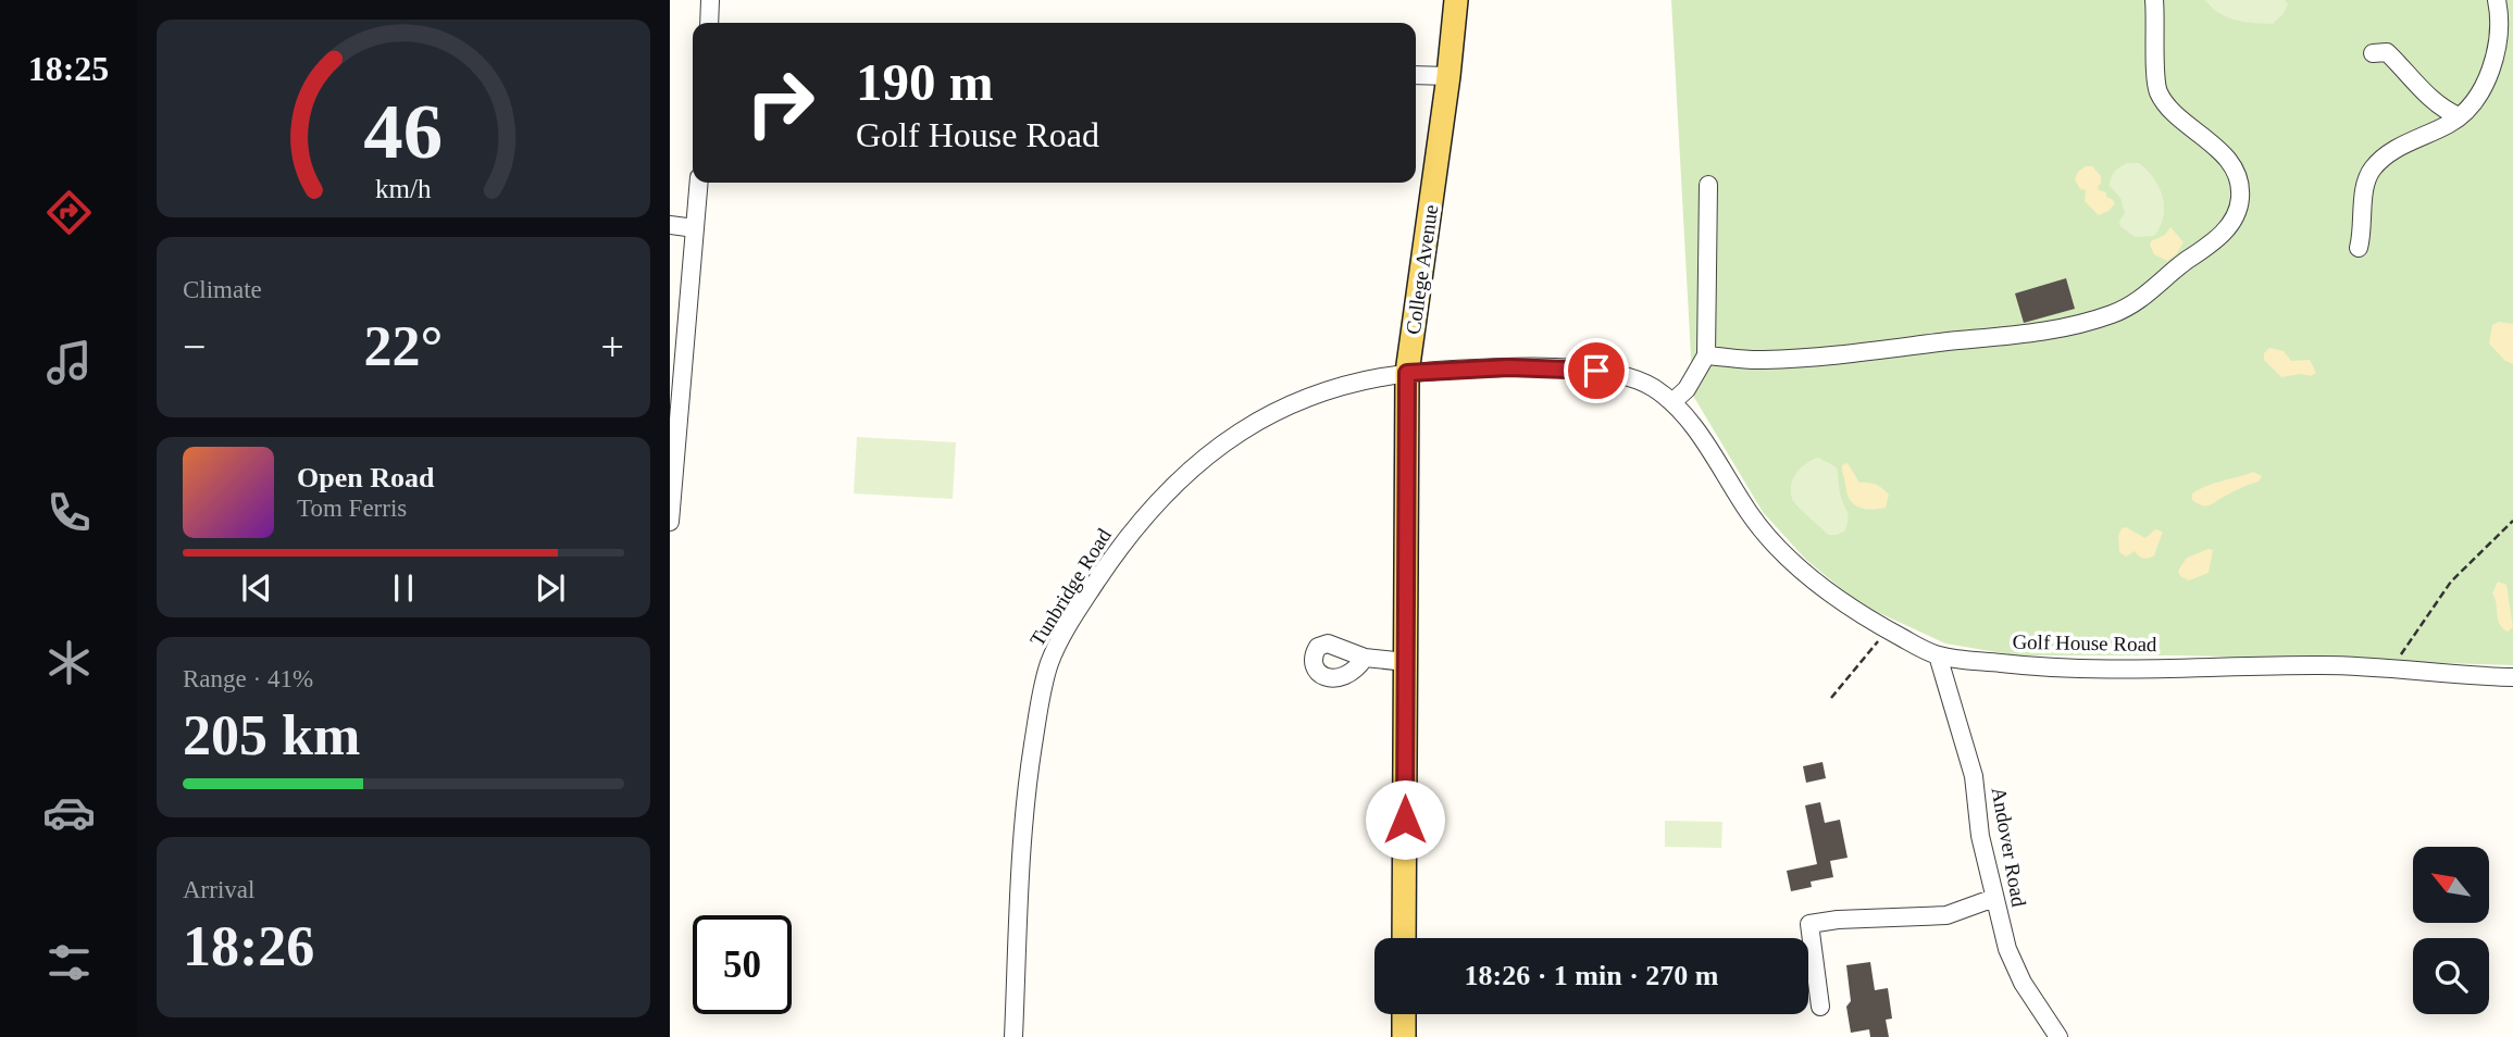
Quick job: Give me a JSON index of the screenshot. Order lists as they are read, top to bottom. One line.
{"streets":{"main road":["College Avenue"],"street":["Tunbridge Road","Golf House Road","Andover Road"]},"crossings":[["College Avenue","Tunbridge Road"],["College Avenue","Golf House Road"],["Tunbridge Road","Golf House Road"],["Golf House Road","Andover Road"]],"north":"top left","page":{"tabs":"18:25","turn":["190 m","Golf House Road"],"tile":["Climate",["Range · 41%","205 km"],["Arrival","18:26"]],"heat":["−","22°","+"],"song":["Open Road","Tom Ferris"],"limit":"50","trip":"18:26 · 1 min · 270 m","gauge":["46","km/h"]}}
